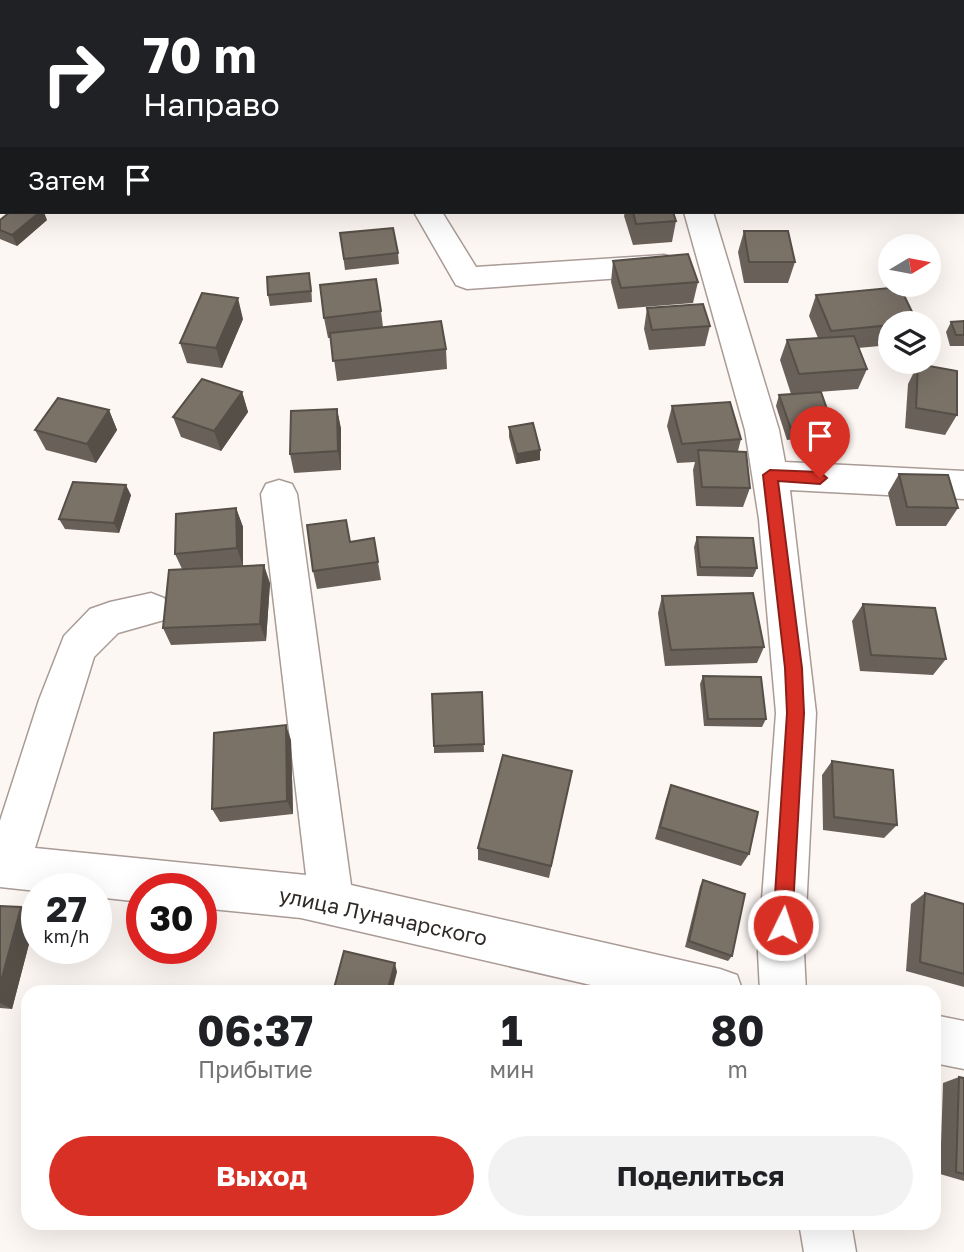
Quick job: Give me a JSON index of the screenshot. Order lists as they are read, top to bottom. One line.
{"streets":{"street":["улица Луначарского"]},"north":"right","page":{"turn":["70 m","Направо"],"then":"Затем","speed":"27 km/h","limit":"30","eta":["06:37","Прибытие","1","мин","80","m"],"buttons":["Выход","Поделиться"]}}
